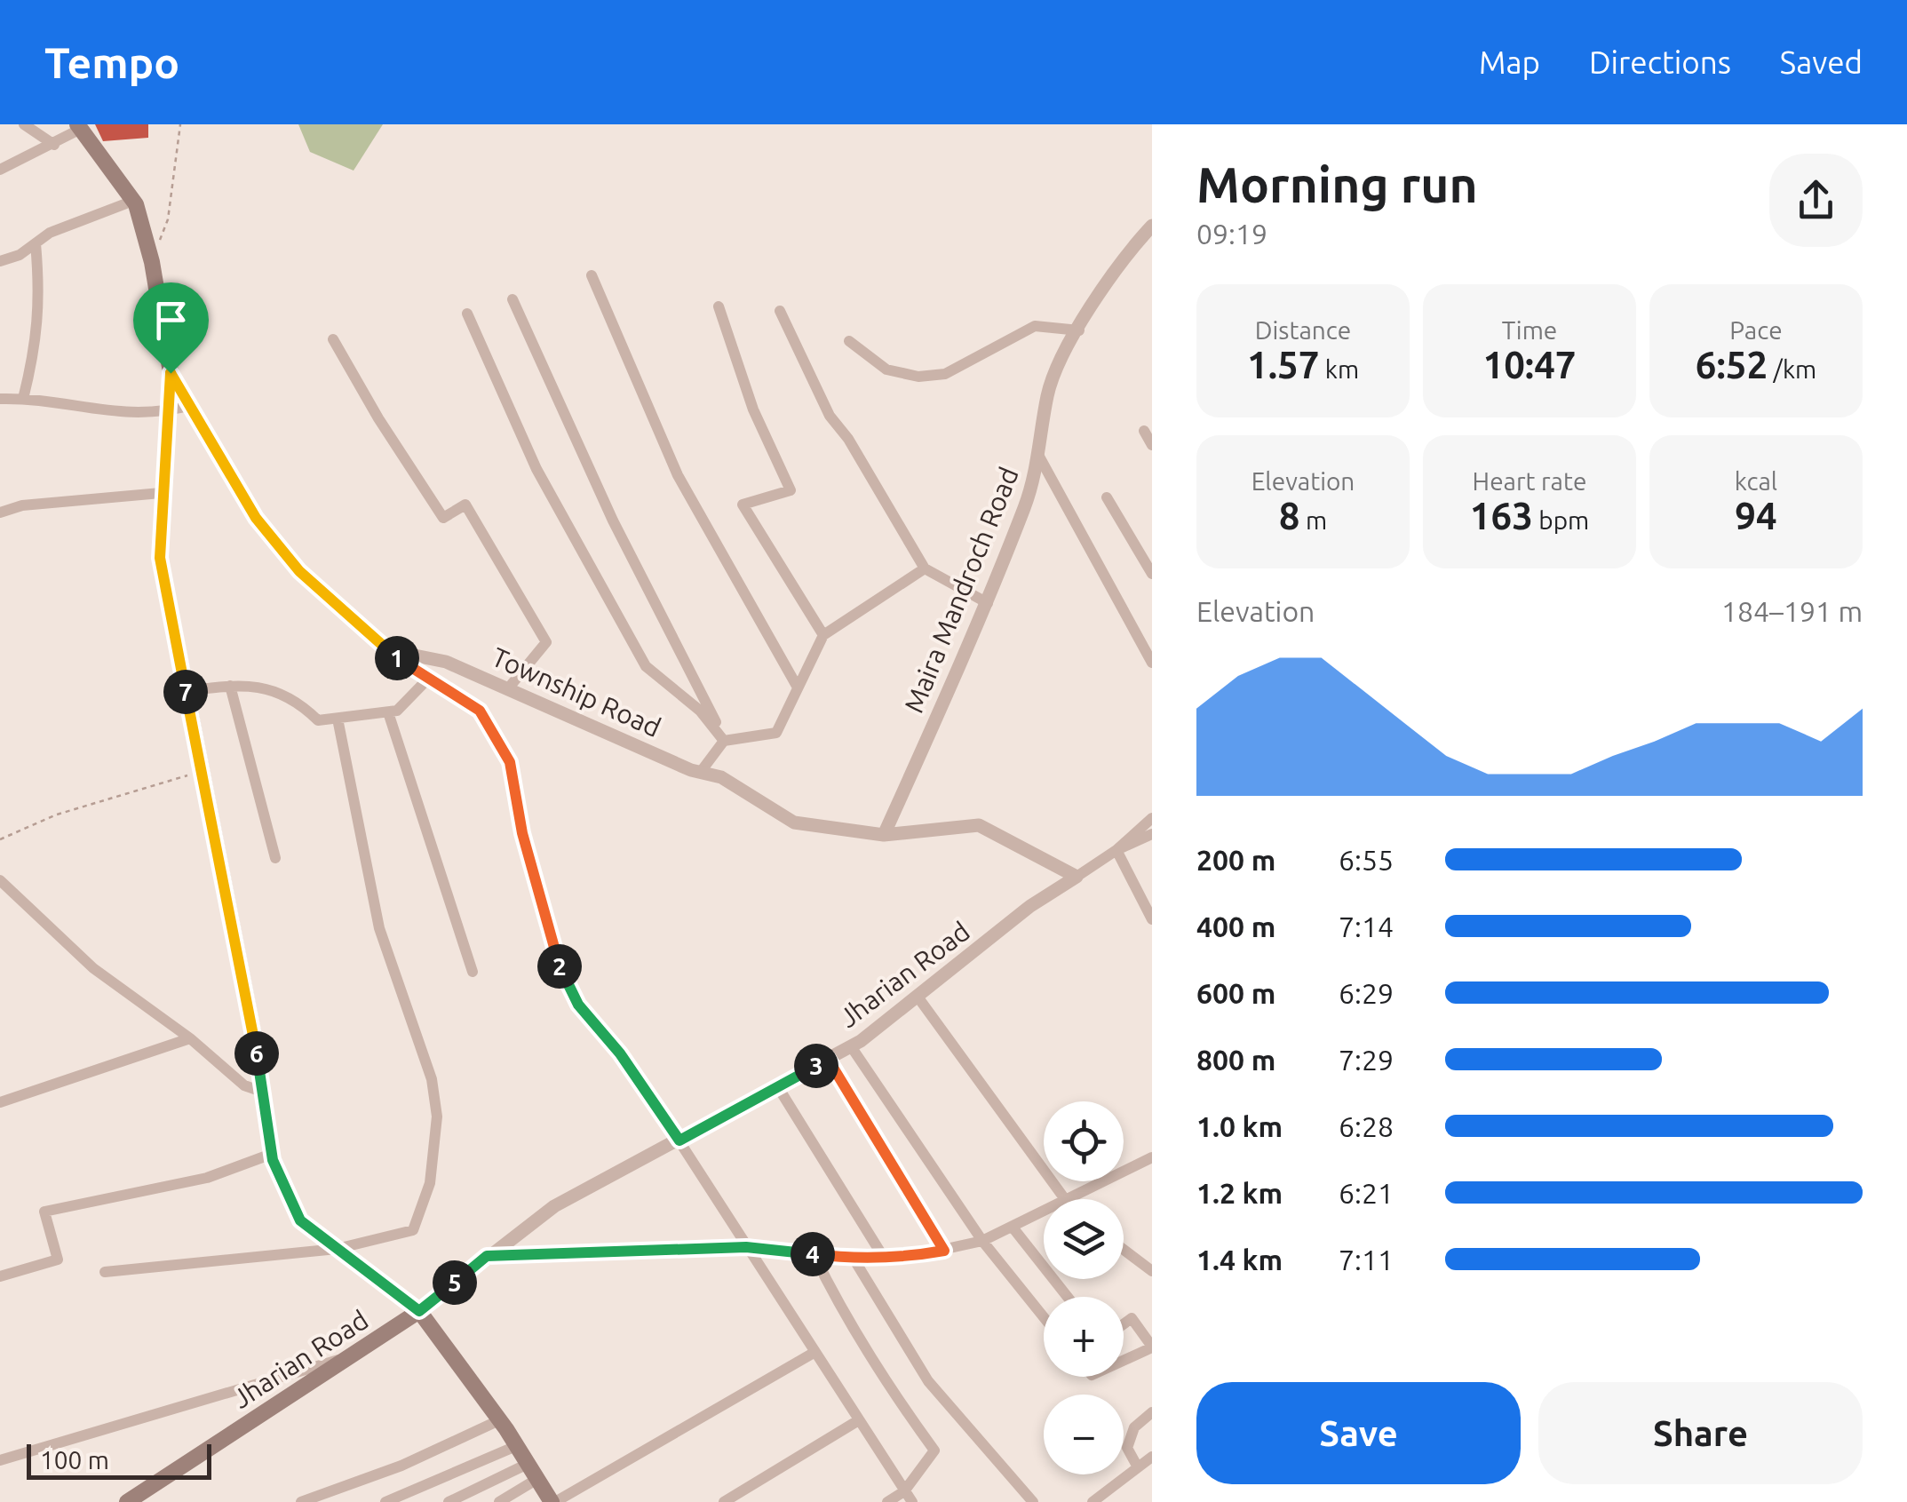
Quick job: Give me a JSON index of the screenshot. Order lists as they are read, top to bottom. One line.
{"streets":{"main road":["Jharian Road"],"street":["Maira Mandroch Road","Township Road"]},"crossings":[["Maira Mandroch Road","Township Road"],["Township Road","Jharian Road"]],"scale_bar":"100 m","page":{"header":"Tempo","nav":["Map","Directions","Saved"],"heading":["Morning run","09:19"],"stats":[["Distance","1.57 km"],["Time","10:47"],["Pace","6:52 /km"],["Elevation","8 m"],["Heart rate","163 bpm"],["kcal","94"]],"chart":["Elevation","184–191 m"],"pins":["1","7","2","6","3","4","5"],"list":[{"name":"200 m","note":"6:55"},{"name":"400 m","note":"7:14"},{"name":"600 m","note":"6:29"},{"name":"800 m","note":"7:29"},{"name":"1.0 km","note":"6:28"},{"name":"1.2 km","note":"6:21"},{"name":"1.4 km","note":"7:11"}],"map_buttons":["+","−"],"buttons":["Save","Share"],"scale":"100 m"}}
